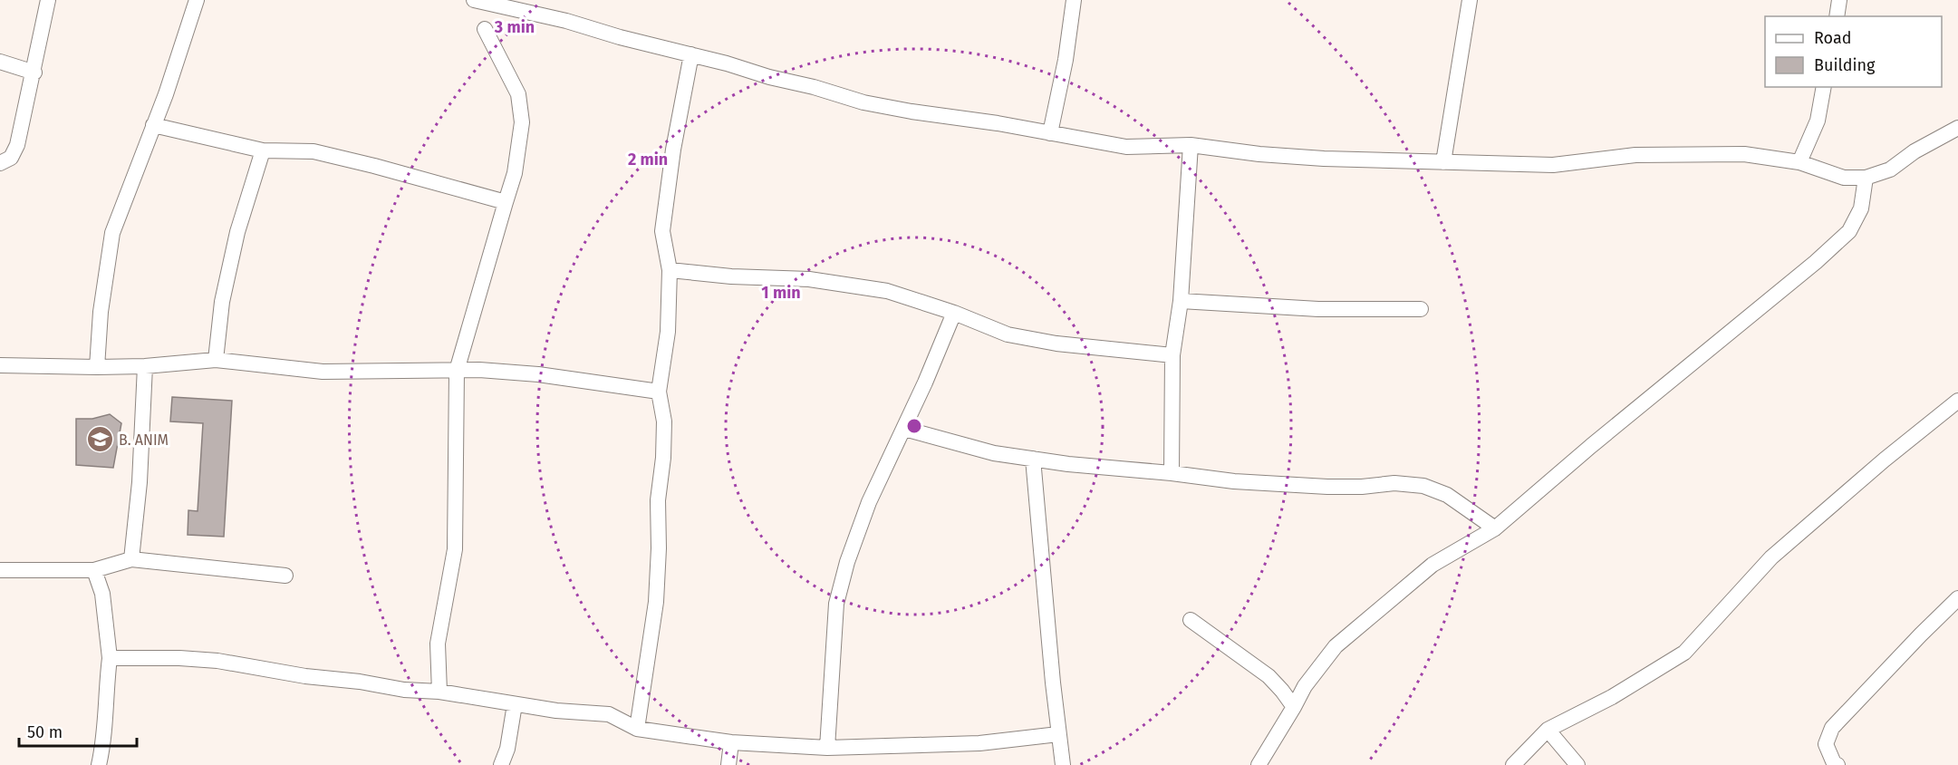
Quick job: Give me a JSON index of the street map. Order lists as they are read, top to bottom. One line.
{"places":{"school or university":["B. ANIM"]},"legend":["Road","Building"],"scale_bar":"50 m","rings":["3 min","2 min","1 min"]}
